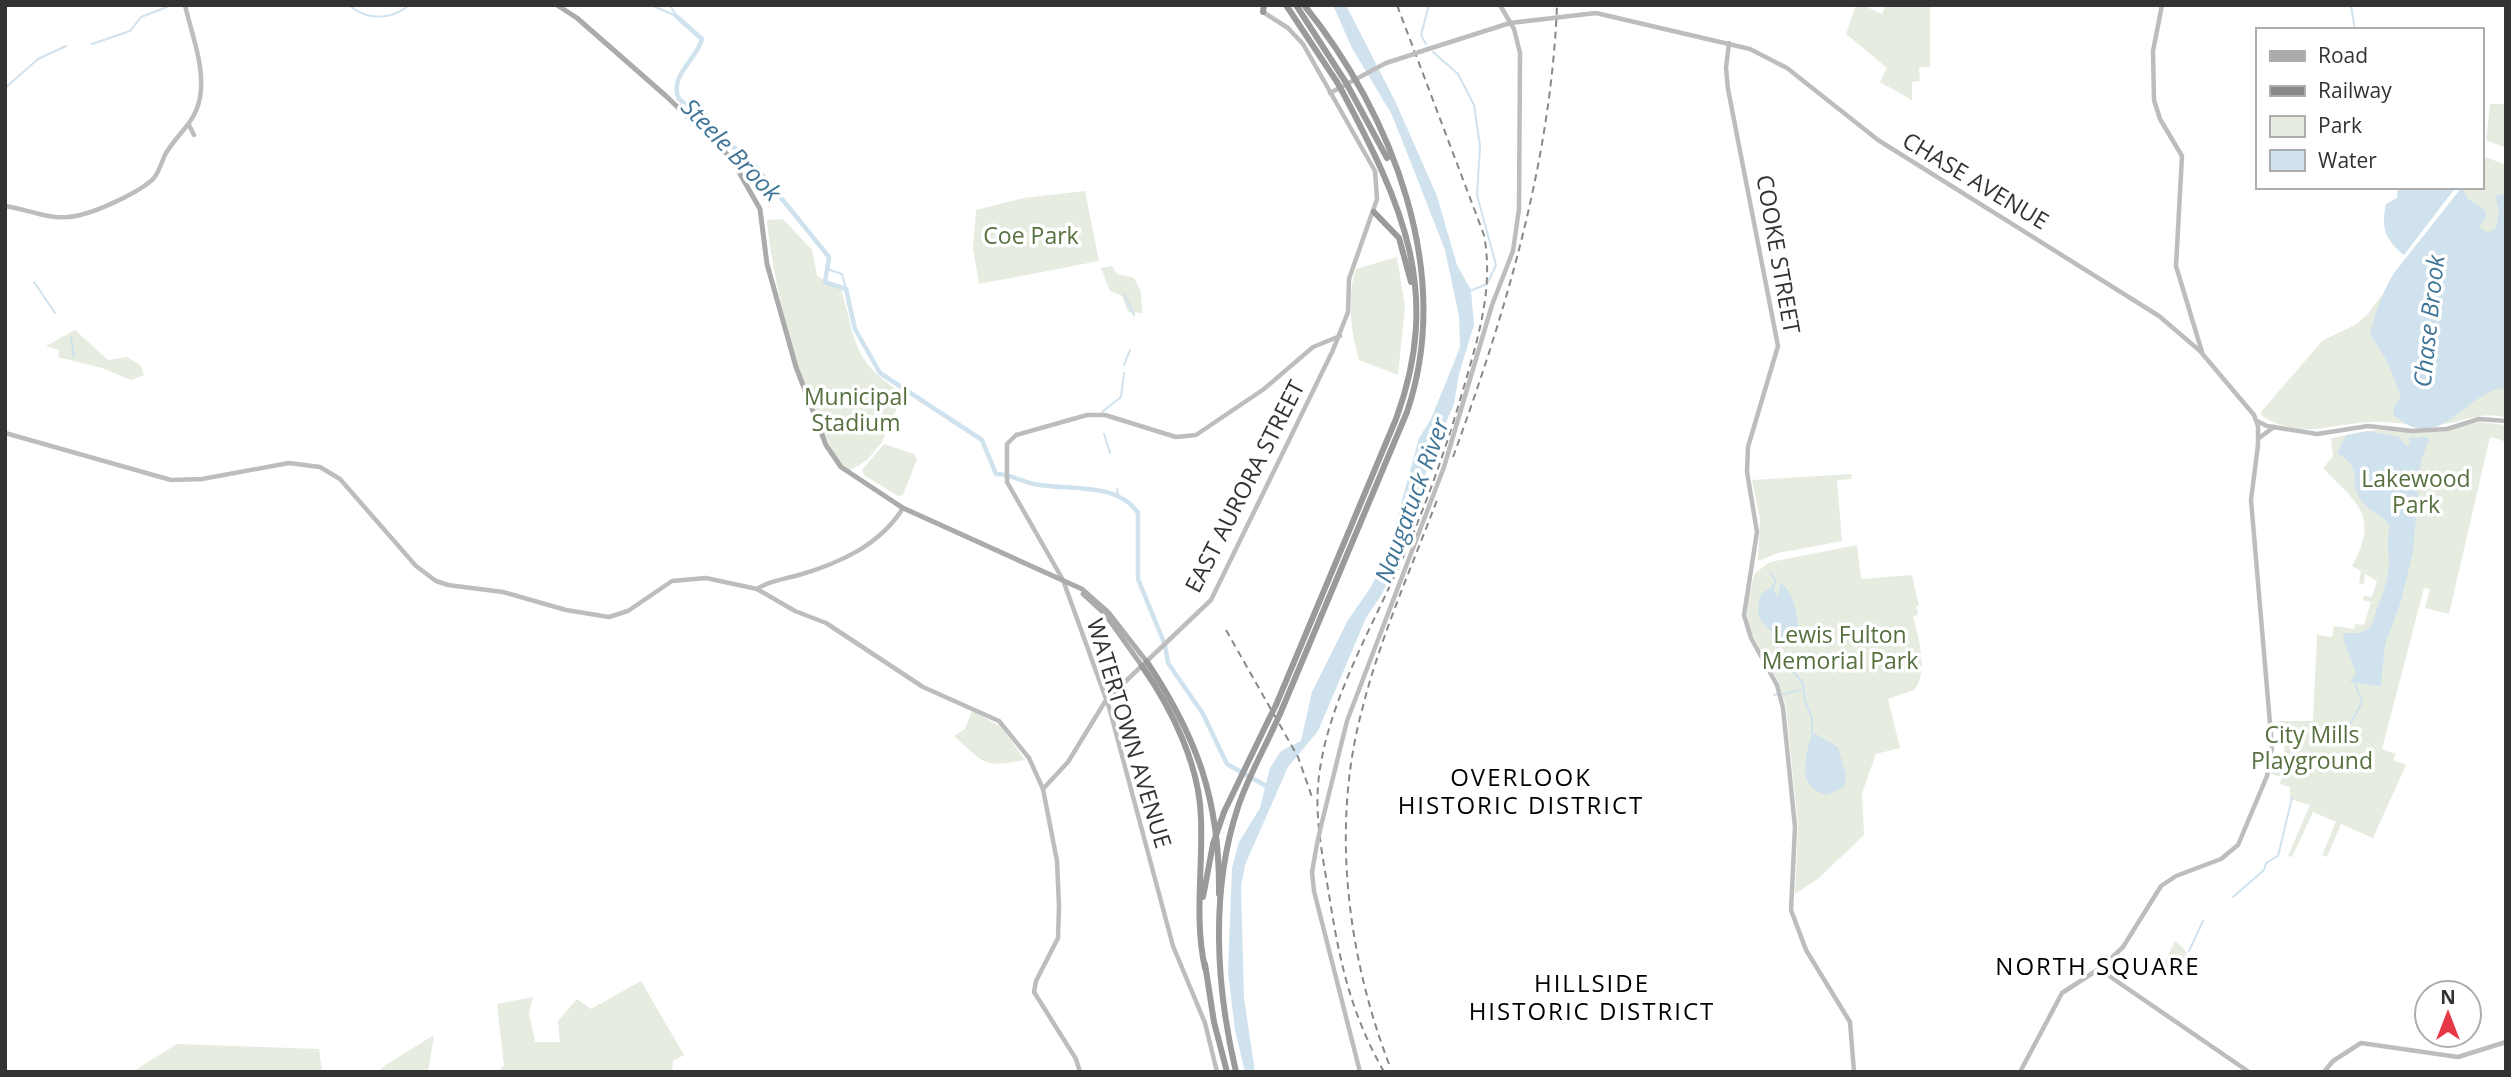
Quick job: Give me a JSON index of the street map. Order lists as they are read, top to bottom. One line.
{"streets":{"main road":["CHASE AVENUE","COOKE STREET","EAST AURORA STREET","WATERTOWN AVENUE"]},"crossings":[["CHASE AVENUE","COOKE STREET"],["CHASE AVENUE","EAST AURORA STREET"],["EAST AURORA STREET","WATERTOWN AVENUE"]],"districts":["OVERLOOK HISTORIC DISTRICT","NORTH SQUARE","HILLSIDE HISTORIC DISTRICT"],"water":["Steele Brook","Chase Brook","Naugatuck River"],"parks":["Coe Park","Municipal Stadium","Lakewood Park","Lewis Fulton Memorial Park","City Mills Playground"],"legend":["Road","Railway","Park","Water"],"north":"top"}
